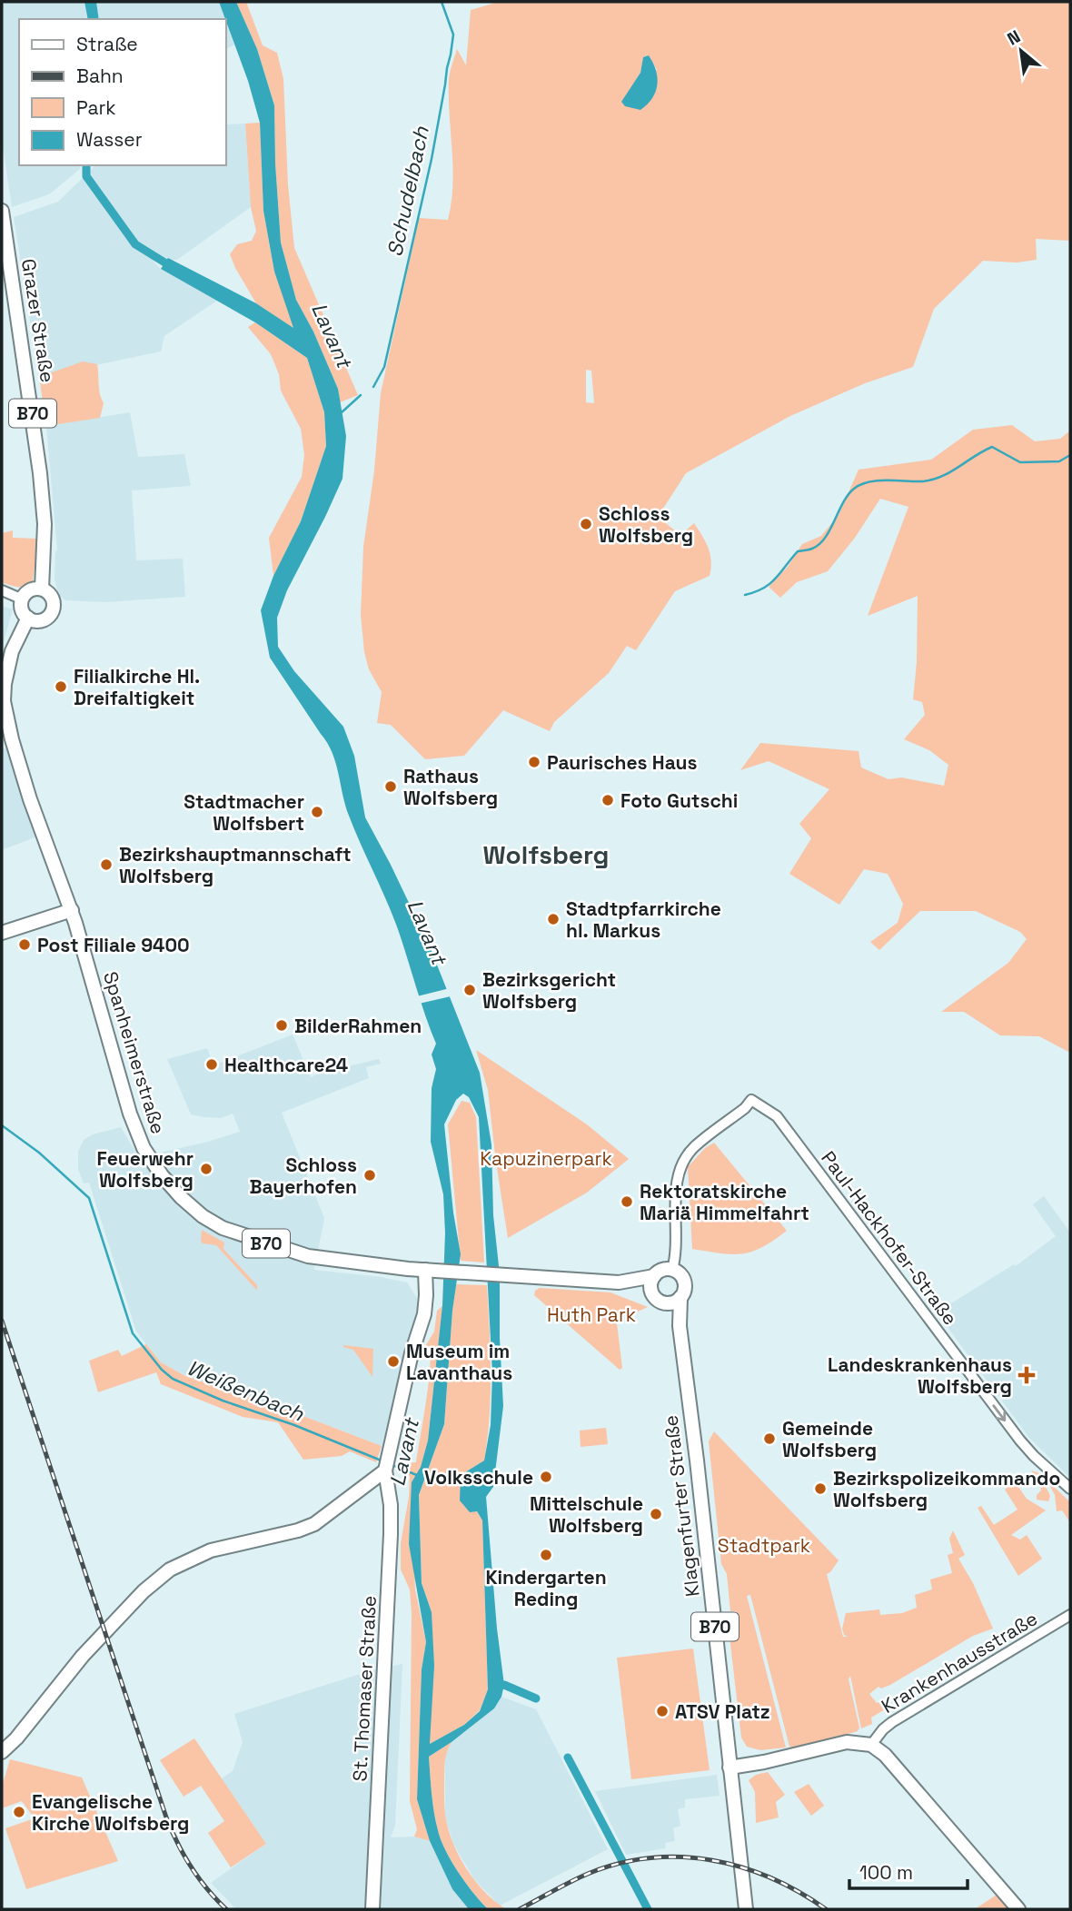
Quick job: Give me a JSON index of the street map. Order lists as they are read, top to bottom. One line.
{"streets":{"main road":["Grazer Straße","B70","Spanheimerstraße","Klagenfurter Straße","St. Thomaser Straße"],"street":["Paul-Hackhofer-Straße","Krankenhausstraße"]},"crossings":[["Grazer Straße","B70"],["Grazer Straße","Spanheimerstraße"],["B70","Spanheimerstraße"],["B70","Paul-Hackhofer-Straße"],["B70","Klagenfurter Straße"],["Spanheimerstraße","Paul-Hackhofer-Straße"],["Spanheimerstraße","Klagenfurter Straße"],["Paul-Hackhofer-Straße","Klagenfurter Straße"]],"districts":["Wolfsberg"],"water":["Schudelbach","Lavant","Weißenbach"],"parks":["Kapuzinerpark","Huth Park","Stadtpark"],"places":{"other":["Schloss Wolfsberg","Filialkirche Hl. Dreifaltigkeit","Paurisches Haus","Rathaus Wolfsberg","Foto Gutschi","Stadtmacher Wolfsbert","Bezirkshauptmannschaft Wolfsberg","Stadtpfarrkirche hl. Markus","Post Filiale 9400","Bezirksgericht Wolfsberg","BilderRahmen","Healthcare24","Feuerwehr Wolfsberg","Schloss Bayerhofen","Rektoratskirche Mariä Himmelfahrt","Museum im Lavanthaus","Gemeinde Wolfsberg","Volksschule","Bezirkspolizeikommando Wolfsberg","Mittelschule Wolfsberg","Kindergarten Reding","ATSV Platz","Evangelische Kirche Wolfsberg"],"health":["Landeskrankenhaus Wolfsberg"]},"legend":["Straße","Bahn","Park","Wasser"],"scale_bar":"100 m","north":"top left"}
